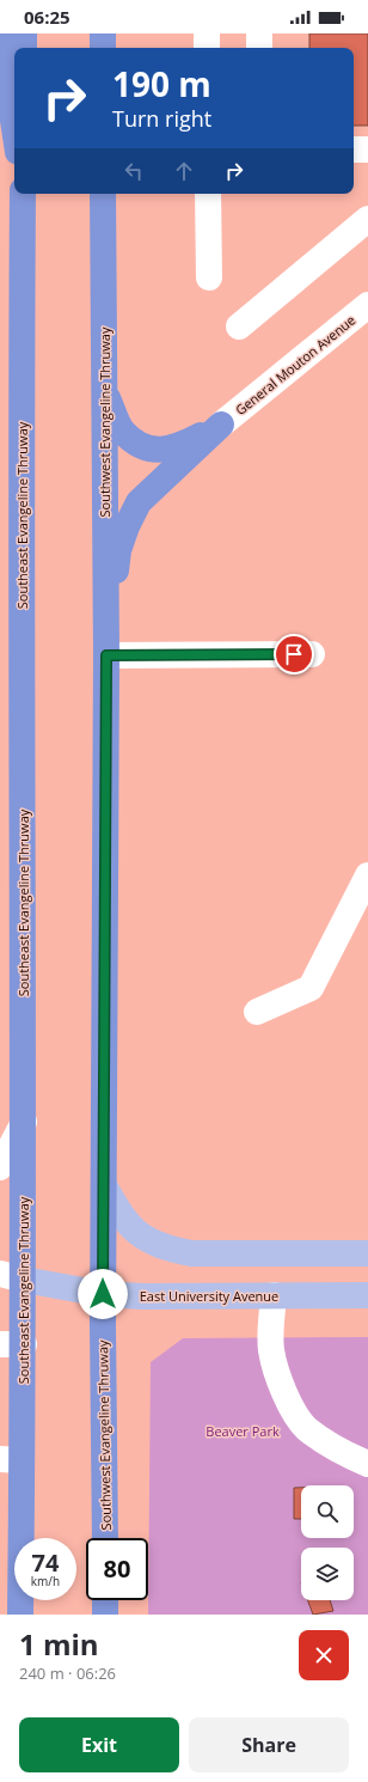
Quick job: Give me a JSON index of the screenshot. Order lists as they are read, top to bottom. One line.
{"streets":{"highway":["Southwest Evangeline Thruway","Southeast Evangeline Thruway"],"main road":["East University Avenue"],"street":["General Mouton Avenue"]},"crossings":[["Southwest Evangeline Thruway","East University Avenue"],["Southeast Evangeline Thruway","East University Avenue"]],"parks":["Beaver Park"],"page":{"status":"06:25","turn":["190 m","Turn right"],"speed":"74 km/h","limit":"80","heading":["1 min","240 m · 06:26"],"buttons":["Exit","Share"]}}
